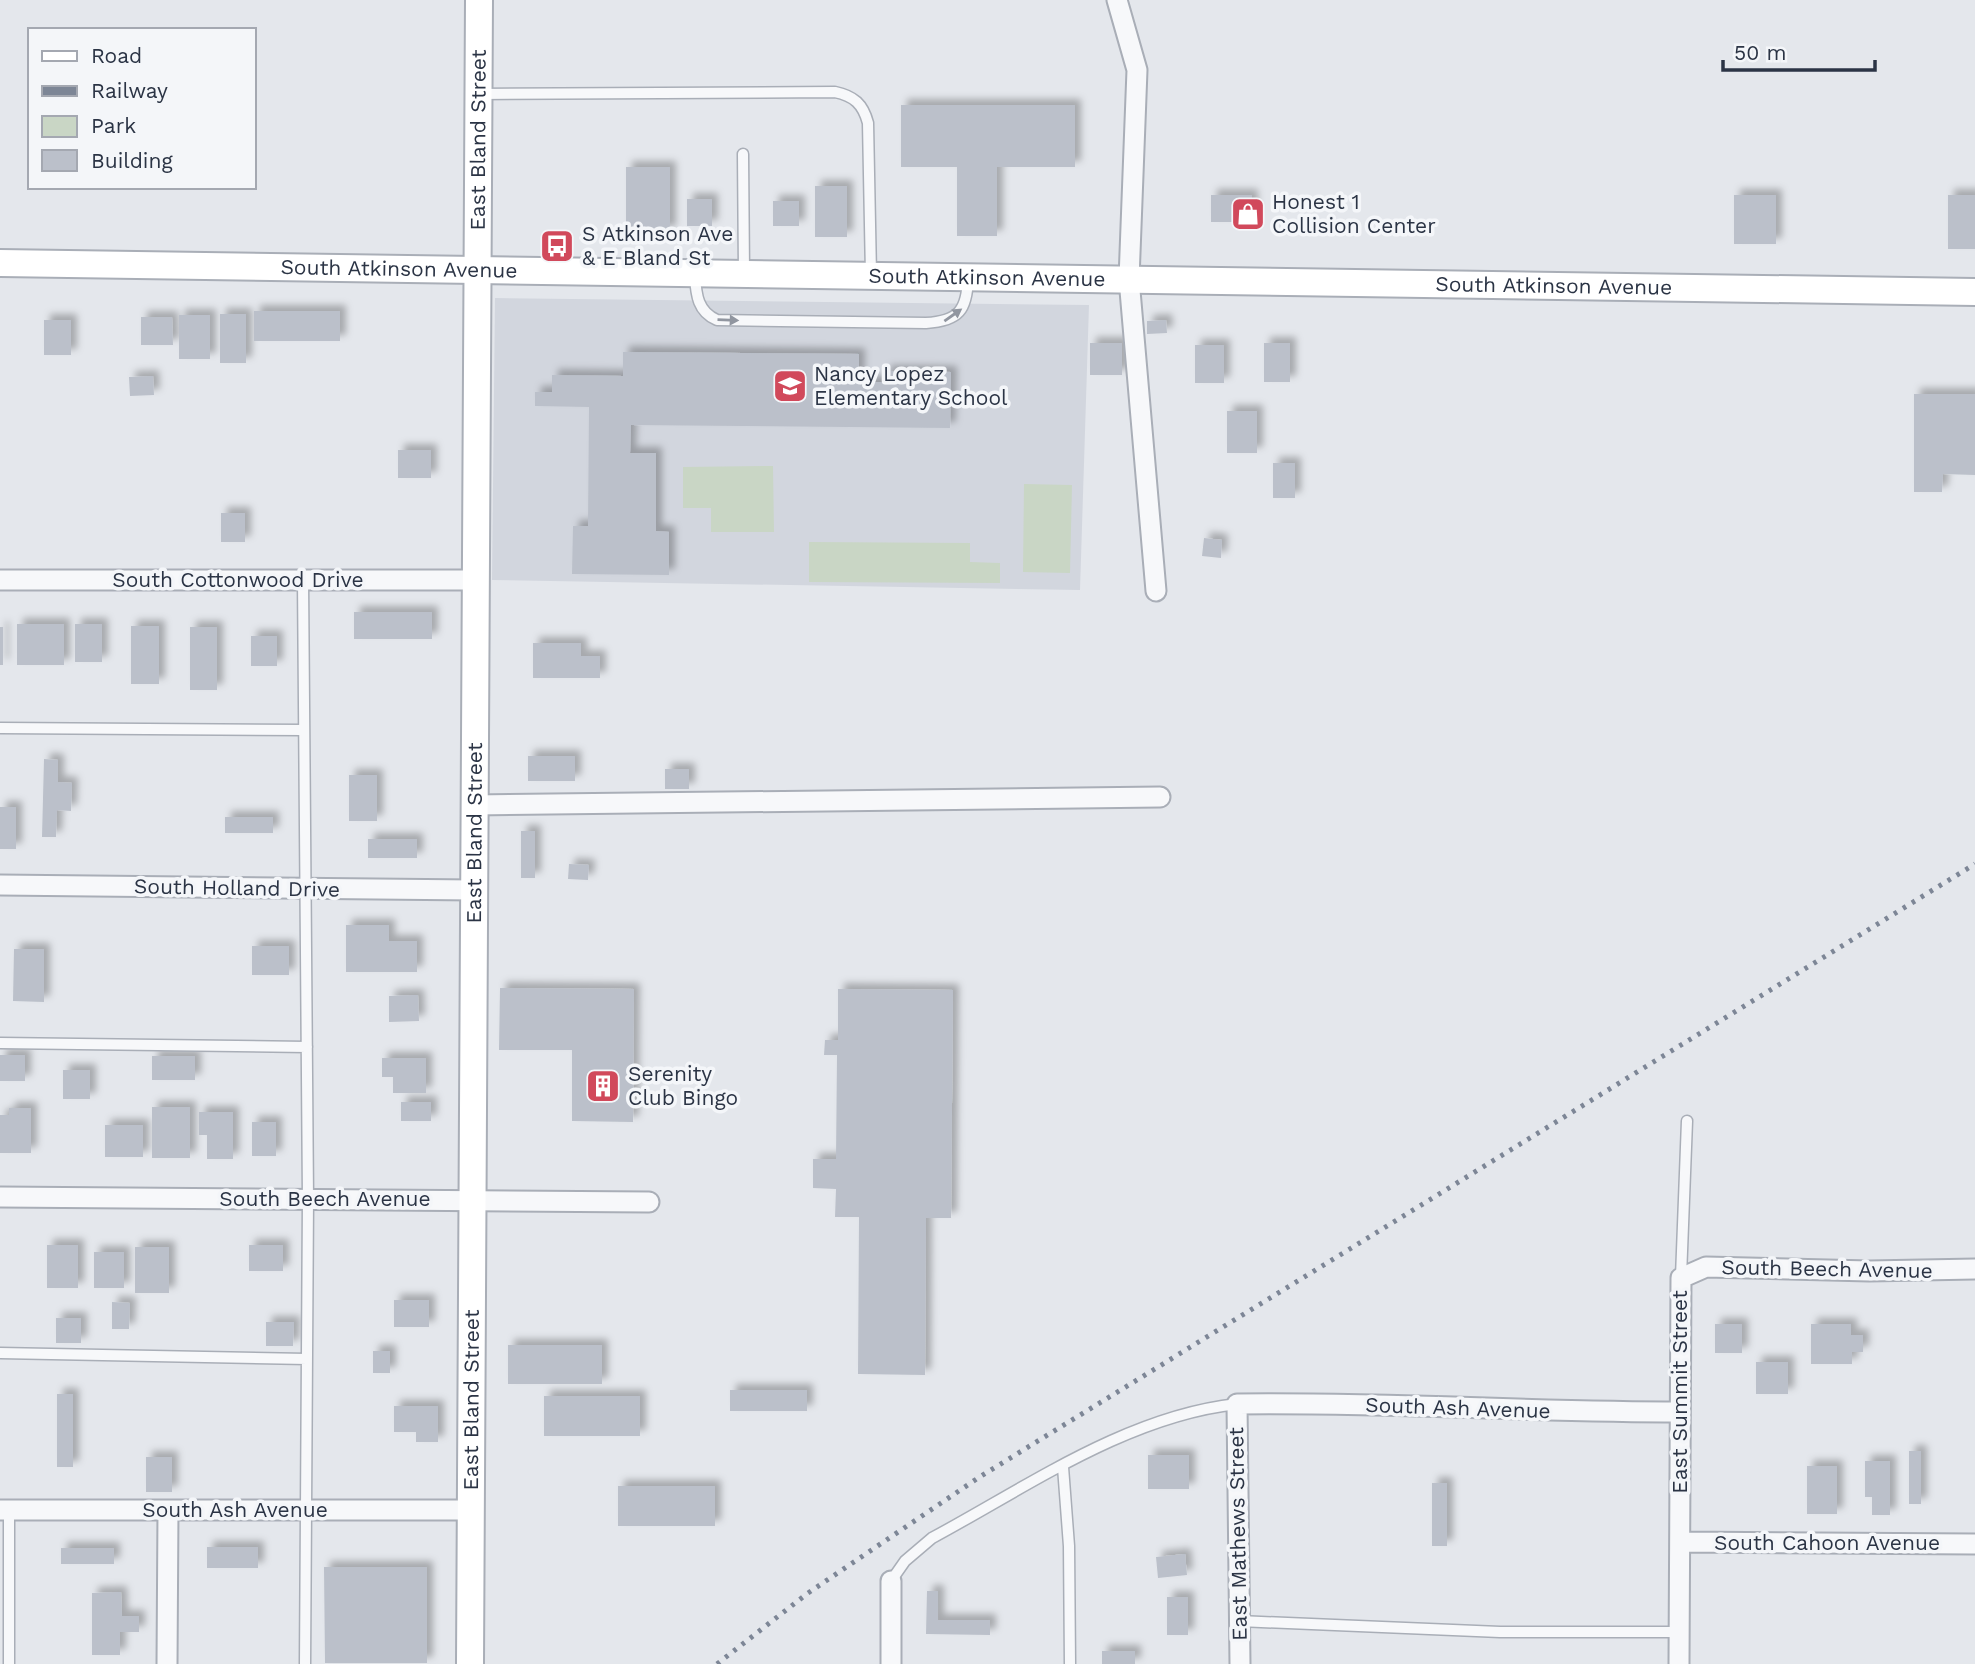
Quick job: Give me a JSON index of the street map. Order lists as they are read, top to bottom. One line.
{"streets":{"main road":["East Bland Street","South Atkinson Avenue"],"street":["South Cottonwood Drive","South Holland Drive","South Beech Avenue","East Summit Street","South Ash Avenue","East Mathews Street","South Cahoon Avenue"]},"crossings":[["East Bland Street","South Atkinson Avenue"],["East Bland Street","South Cottonwood Drive"],["East Bland Street","South Holland Drive"],["East Bland Street","South Beech Avenue"],["East Bland Street","South Ash Avenue"],["South Beech Avenue","East Summit Street"],["East Summit Street","South Ash Avenue"],["East Summit Street","South Cahoon Avenue"],["South Ash Avenue","East Mathews Street"]],"places":{"shop":["Honest 1 Collision Center"],"bus stop":["S Atkinson Ave & E Bland St"],"school or university":["Nancy Lopez Elementary School"],"building":["Serenity Club Bingo"]},"legend":["Road","Railway","Park","Building"],"scale_bar":"50 m"}
